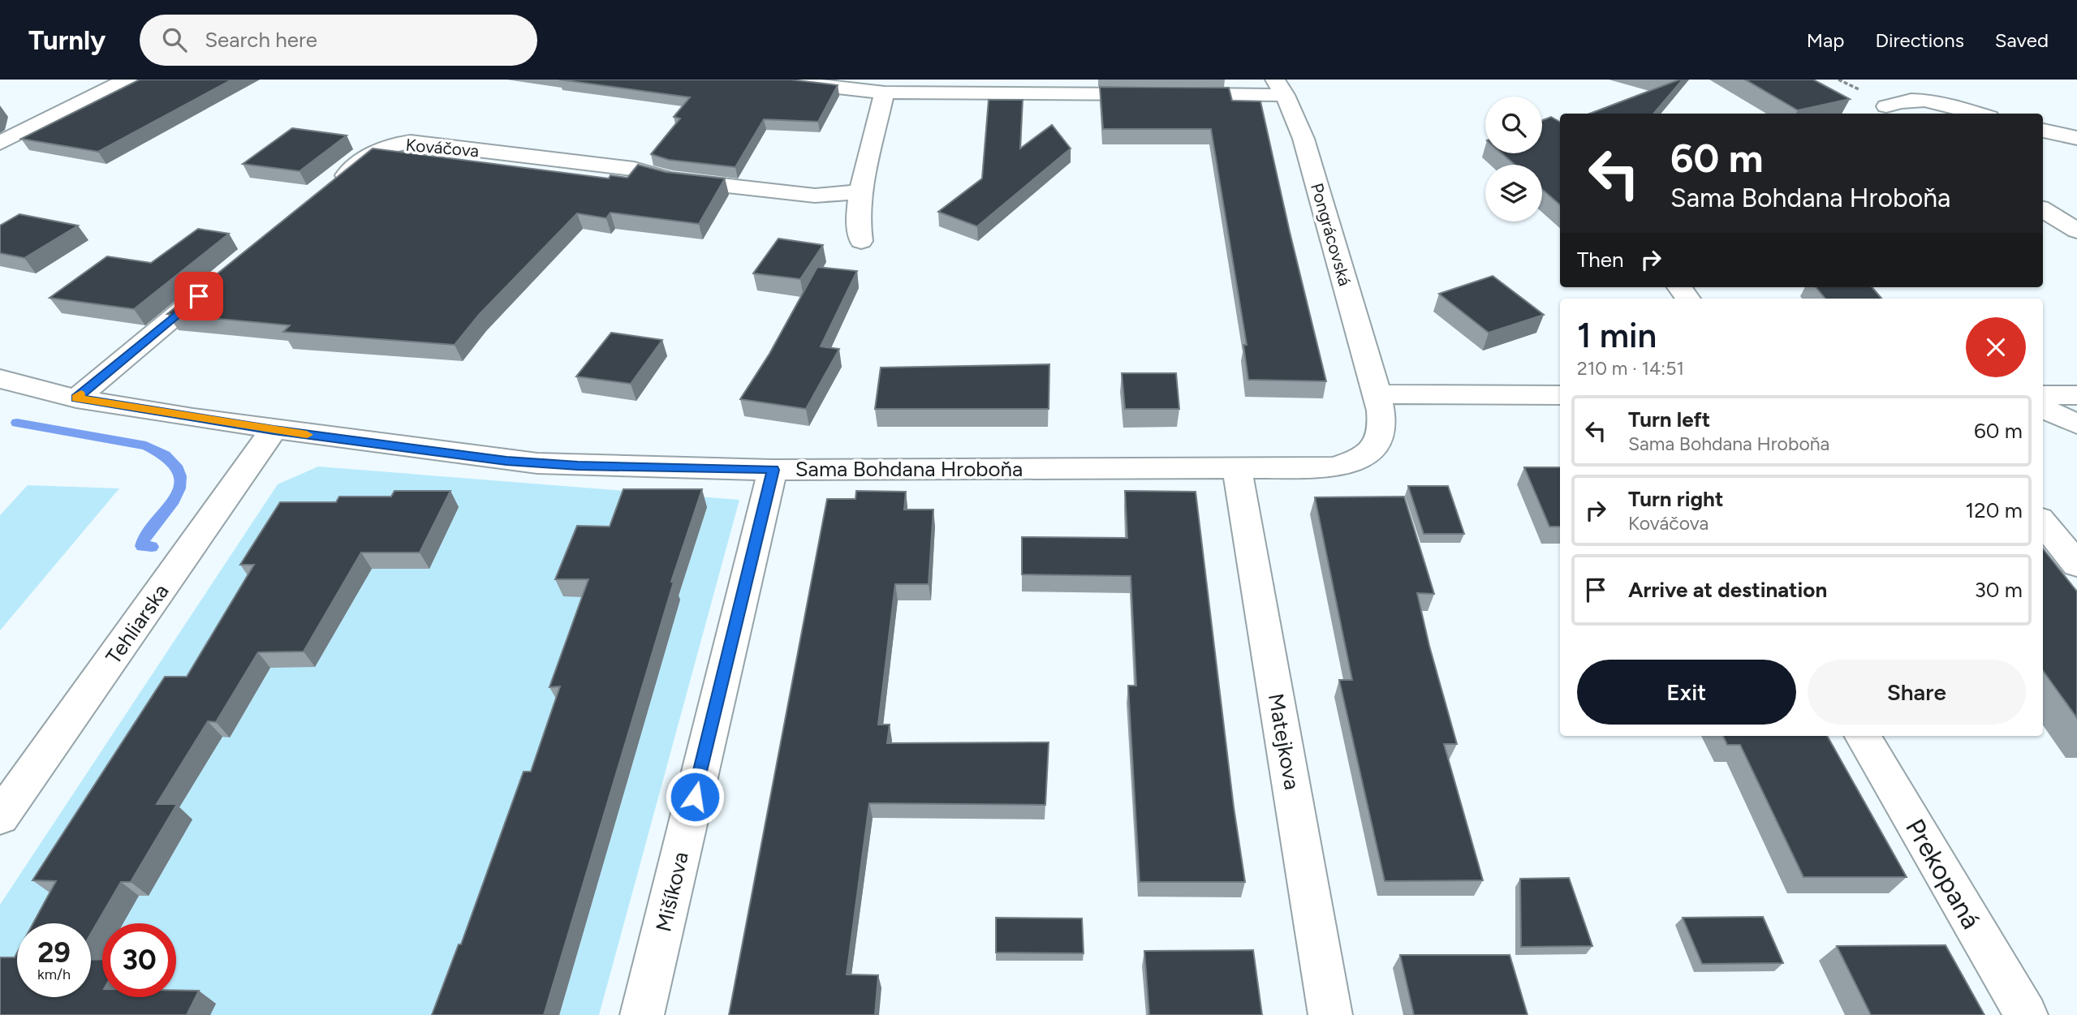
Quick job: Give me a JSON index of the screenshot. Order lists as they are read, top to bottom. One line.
{"streets":{"street":["Kováčova","Pongrácovská","Sama Bohdana Hroboňa","Tehliarska","Matejkova","Prekopaná","Mišíkova"]},"crossings":[["Pongrácovská","Sama Bohdana Hroboňa"],["Sama Bohdana Hroboňa","Tehliarska"],["Sama Bohdana Hroboňa","Matejkova"],["Sama Bohdana Hroboňa","Mišíkova"]],"page":{"header":"Turnly","search":"Search here","nav":["Map","Directions","Saved"],"turn":["60 m","Sama Bohdana Hroboňa"],"then":"Then","heading":["1 min","210 m · 14:51"],"list":[{"name":"Turn left","note":"Sama Bohdana Hroboňa","value":"60 m"},{"name":"Turn right","note":"Kováčova","value":"120 m"},{"name":"Arrive at destination","value":"30 m"}],"buttons":["Exit","Share"],"speed":"29 km/h","limit":"30"}}
